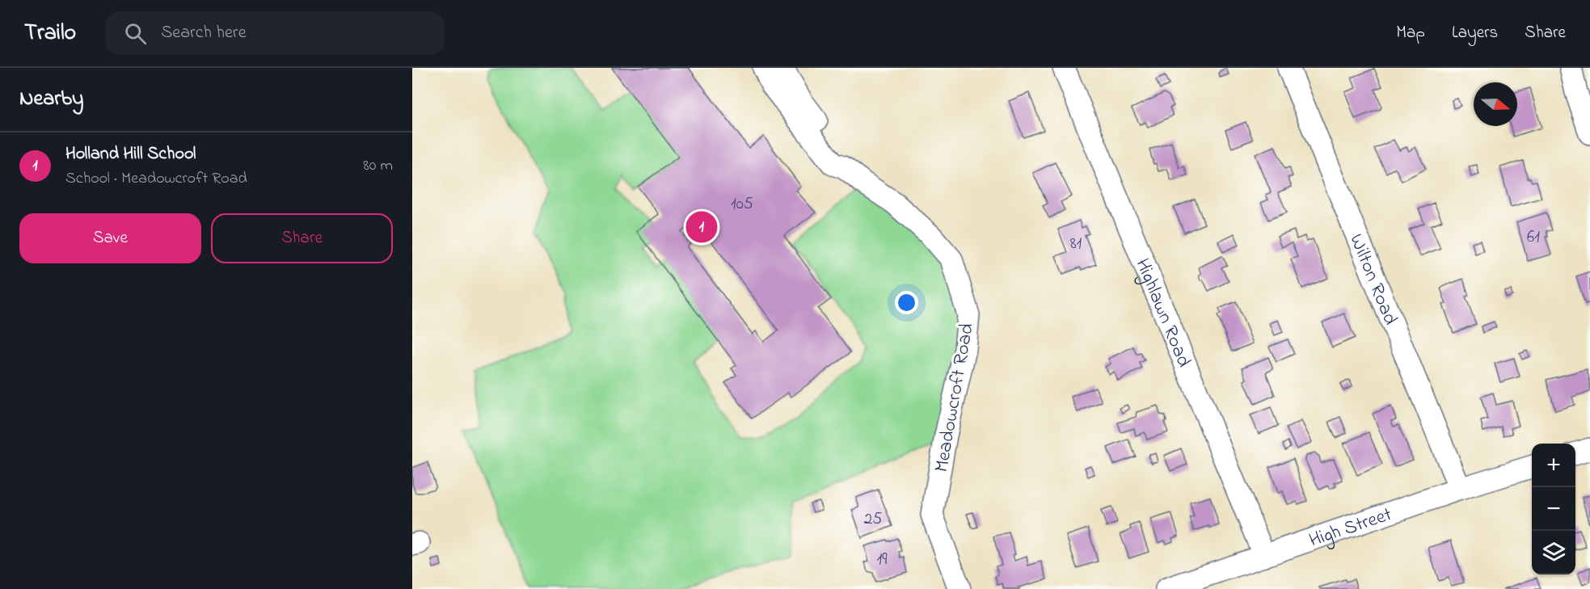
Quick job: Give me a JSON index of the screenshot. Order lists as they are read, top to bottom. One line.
{"streets":{"street":["Wilton Road","Highlawn Road","Meadowcroft Road","High Street"]},"crossings":[["Wilton Road","High Street"],["Highlawn Road","High Street"]],"house_numbers":["105","61","81","25","19"],"north":"right","page":{"header":"Trailo","search":"Search here","nav":["Map","Layers","Share"],"heading":"Nearby","list":[{"mark":"1","name":"Holland Hill School","note":"School · Meadowcroft Road","value":"80 m"}],"buttons":["Save","Share"],"pins":"1","map_buttons":["+","−"]}}
